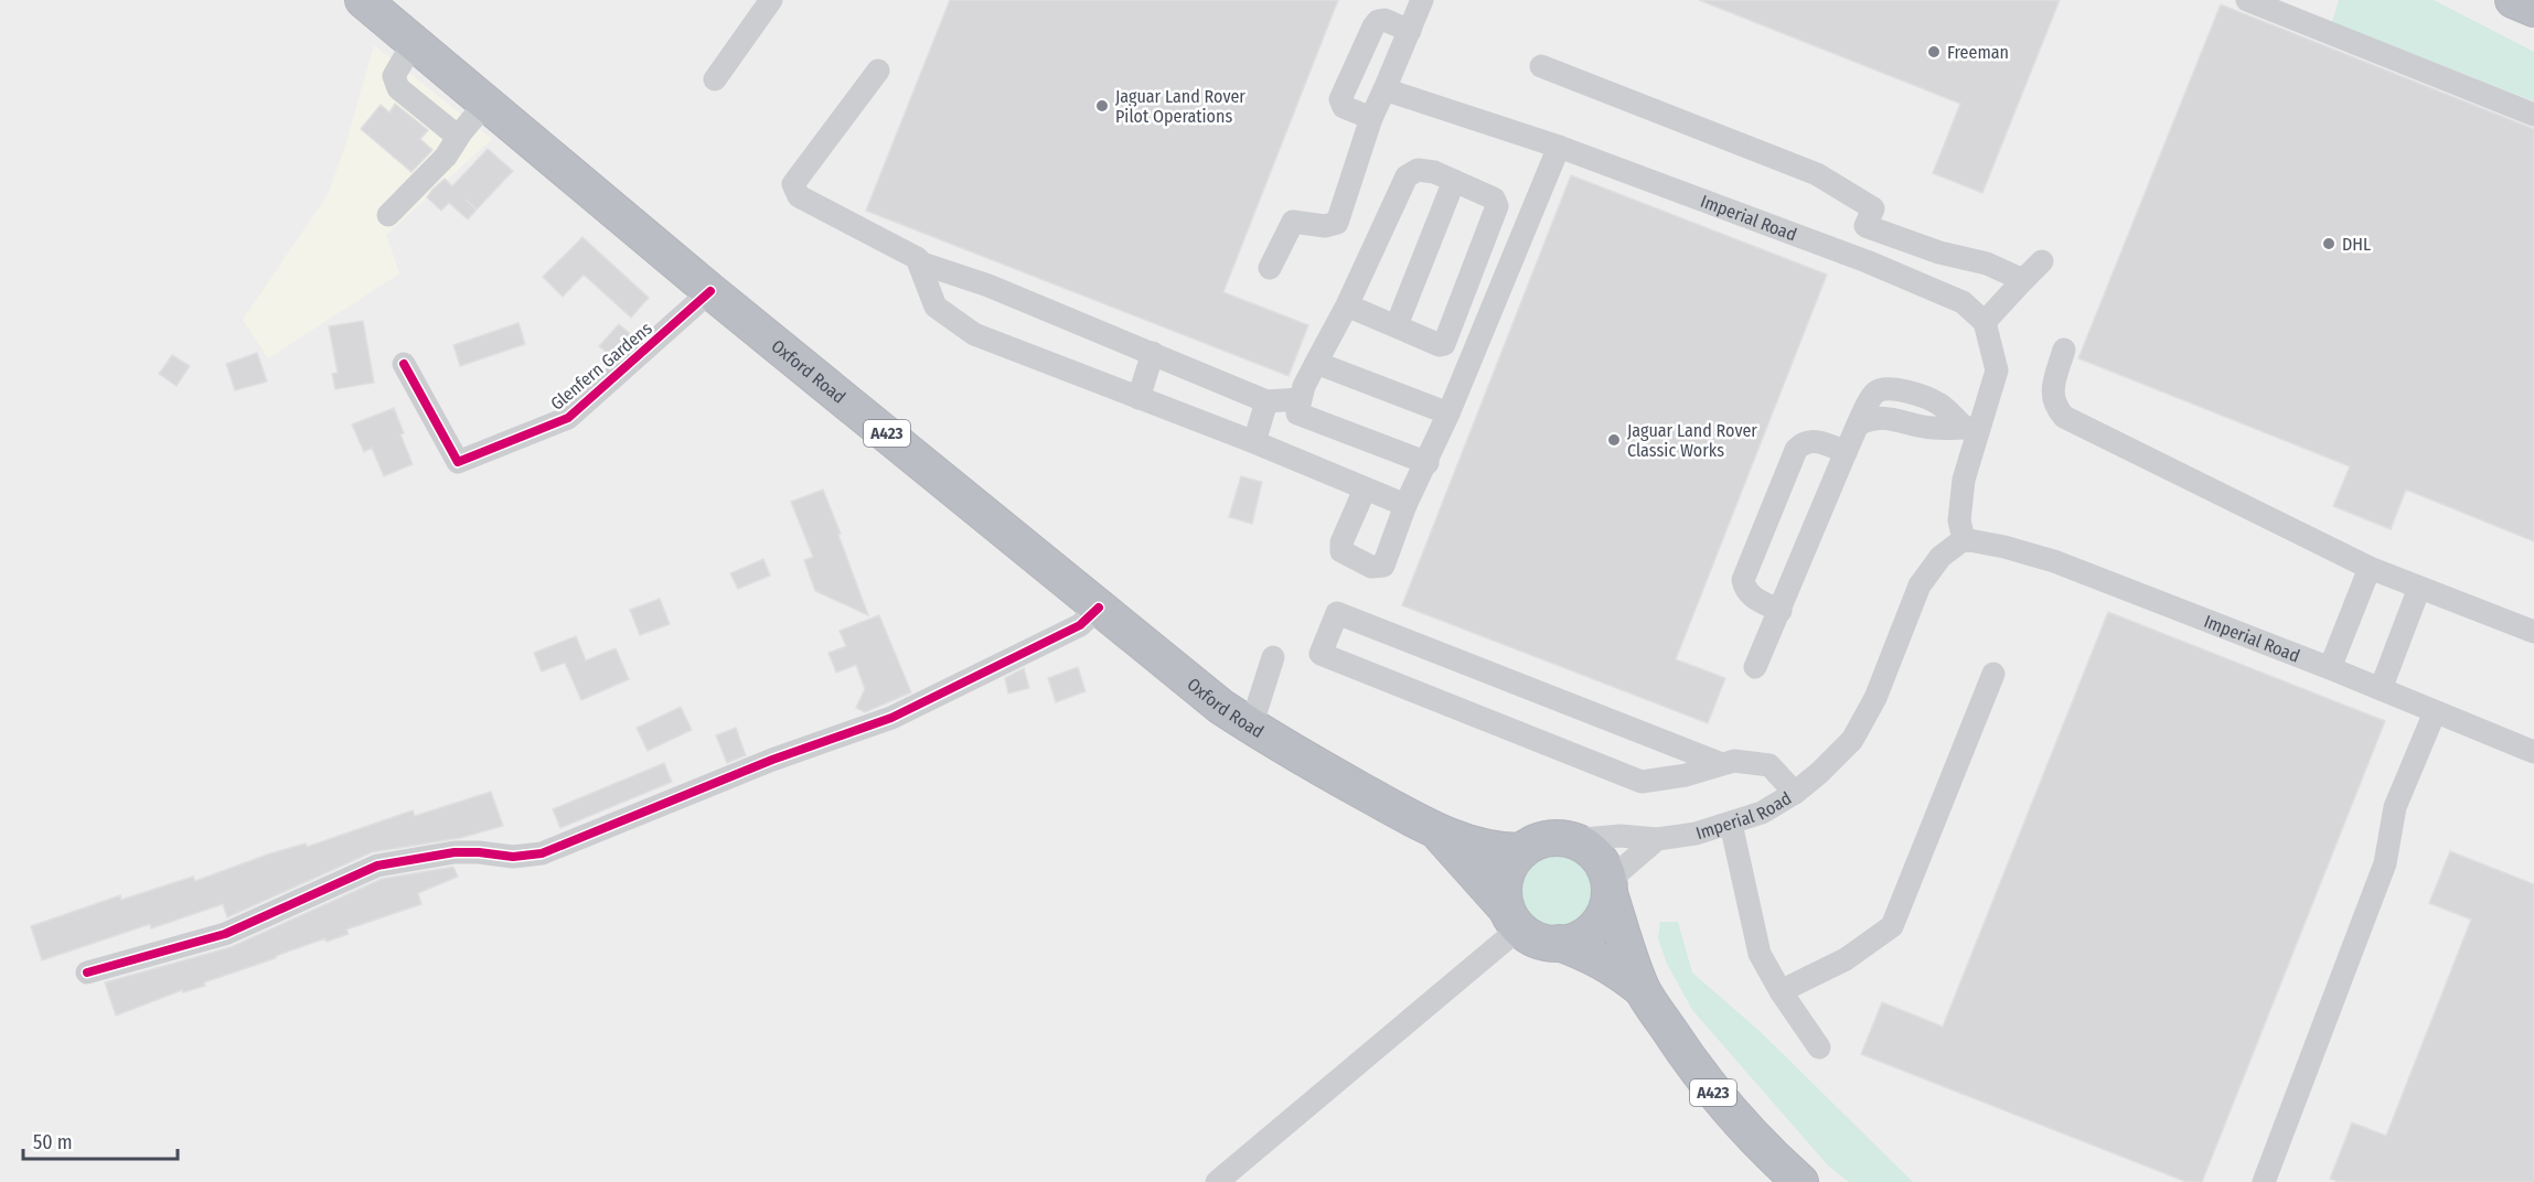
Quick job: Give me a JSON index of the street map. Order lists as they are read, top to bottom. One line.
{"streets":{"highway":["Oxford Road","A423"],"street":["Imperial Road","Glenfern Gardens"]},"crossings":[["Imperial Road","Oxford Road"],["Imperial Road","A423"],["Glenfern Gardens","Oxford Road"],["Oxford Road","A423"]],"places":["Freeman","Jaguar Land Rover Pilot Operations","DHL","Jaguar Land Rover Classic Works"],"scale_bar":"50 m"}
